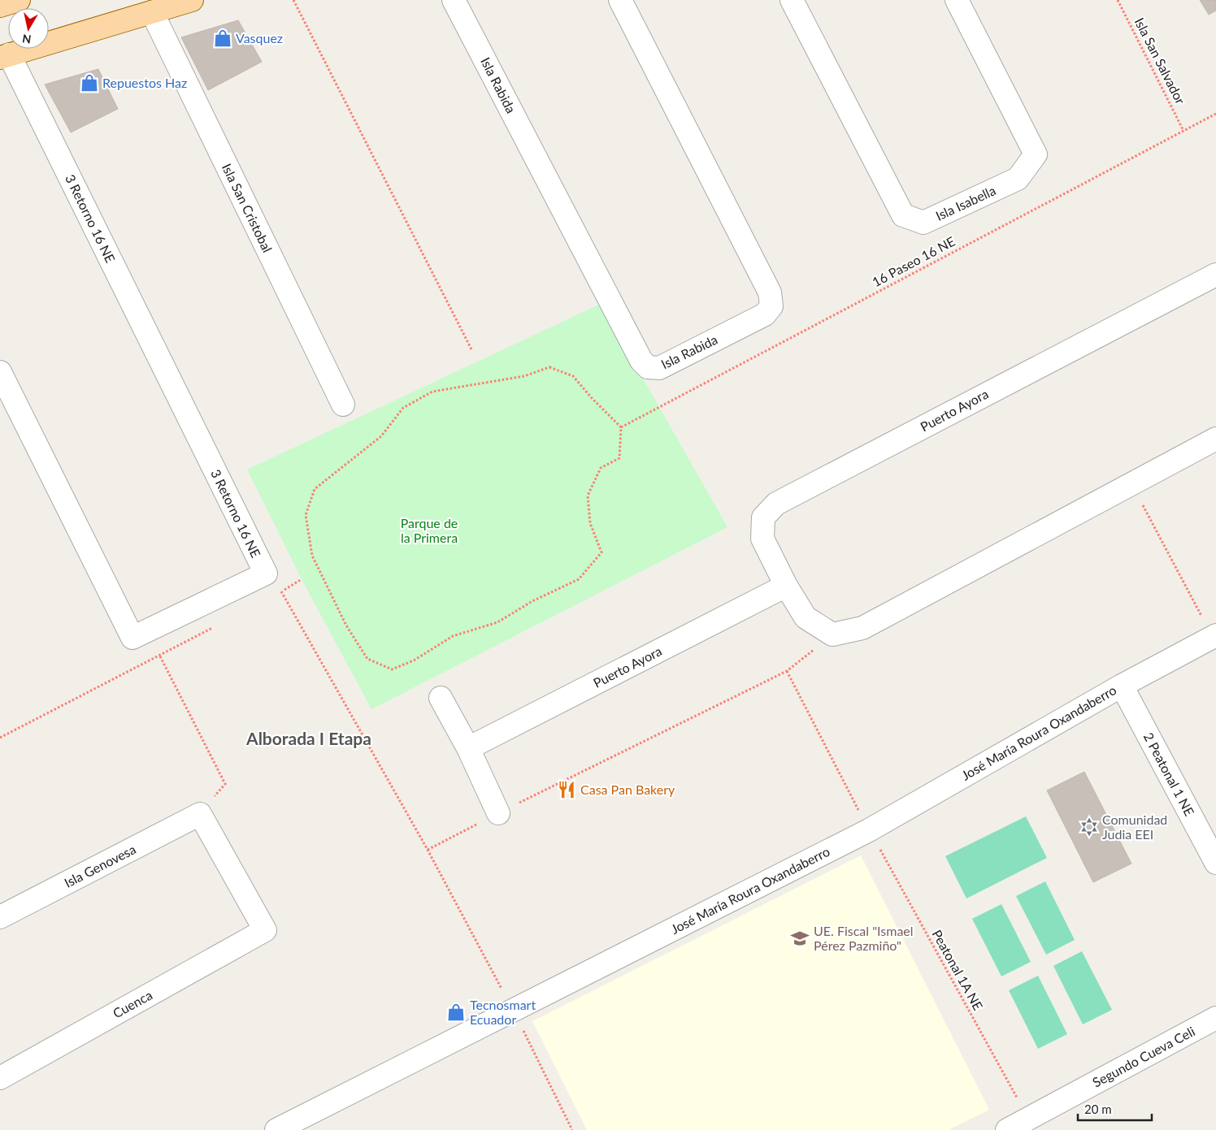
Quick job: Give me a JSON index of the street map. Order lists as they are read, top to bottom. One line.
{"streets":{"street":["Isla Rabida","Isla Isabella","Isla San Cristobal","3 Retorno 16 NE","Puerto Ayora","José María Roura Oxandaberro","2 Peatonal 1 NE","Isla Genovesa","Cuenca","Segundo Cueva Celi"],"path":["Isla San Salvador","16 Paseo 16 NE","Peatonal 1A NE"]},"crossings":[["Isla San Salvador","16 Paseo 16 NE"],["José María Roura Oxandaberro","2 Peatonal 1 NE"],["José María Roura Oxandaberro","Peatonal 1A NE"],["Isla Genovesa","Cuenca"],["Peatonal 1A NE","Segundo Cueva Celi"]],"districts":["Alborada I Etapa"],"parks":["Parque de la Primera"],"places":{"shop":["Vasquez","Repuestos Haz","Tecnosmart Ecuador"],"restaurant":["Casa Pan Bakery"],"synagogue":["Comunidad Judia EEI"],"school or university":["UE. Fiscal \"Ismael Pérez Pazmiño\""]},"scale_bar":"20 m","north":"bottom"}
